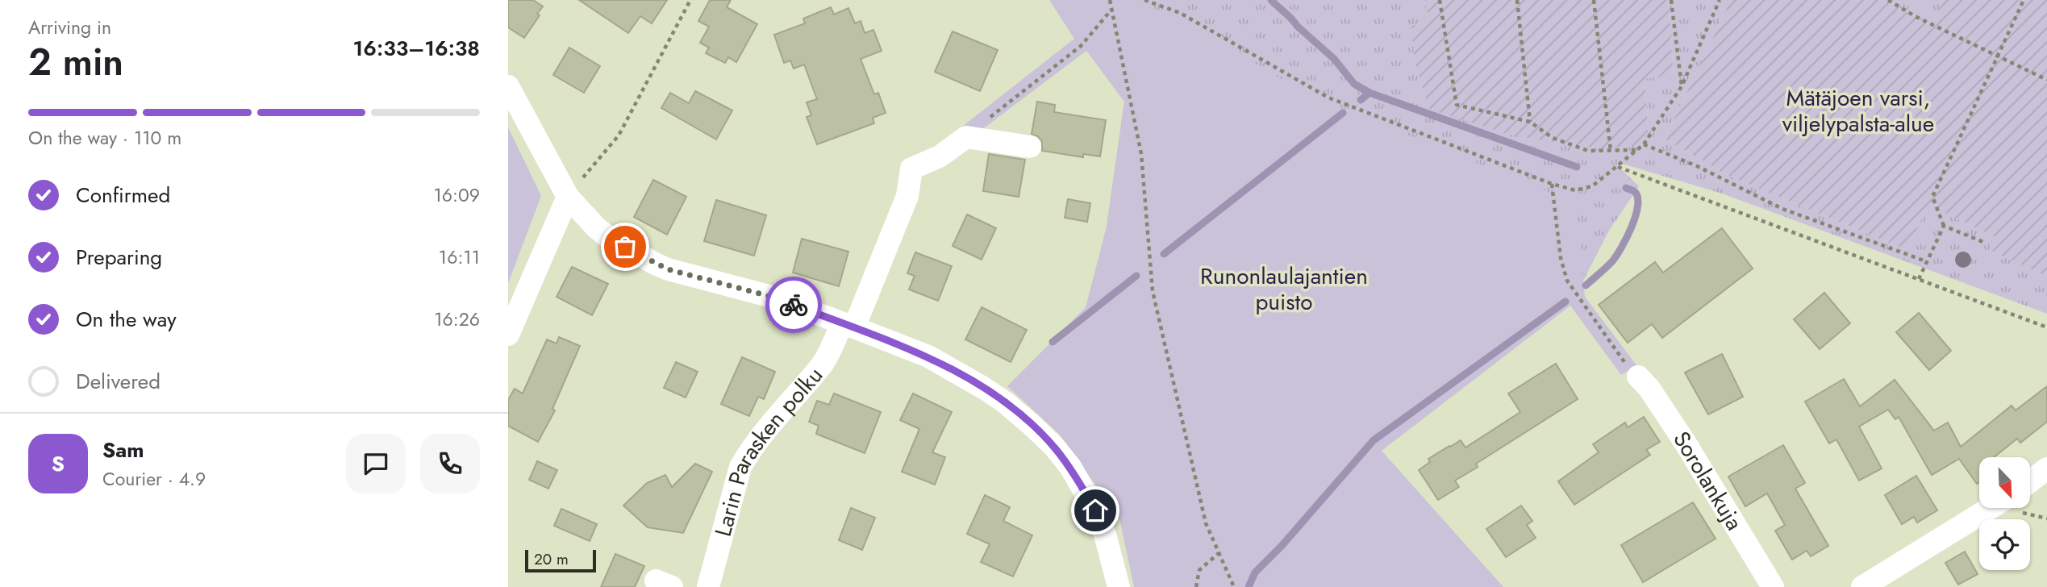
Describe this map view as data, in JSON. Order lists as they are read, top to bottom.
{
  "streets": {
    "street": ["Larin Parasken polku", "Sorolankuja"]
  },
  "parks": ["Mätäjoen varsi, viljelypalsta-alue", "Runonlaulajantien puisto"],
  "scale_bar": "20 m",
  "north": "bottom right",
  "page": {
    "heading": ["2 min", "Arriving in", "16:33–16:38"],
    "panel": ["Sam", "Courier · 4.9"],
    "bar": "On the way · 110 m",
    "list": [
      ["Confirmed", "16:09"],
      ["Preparing", "16:11"],
      ["On the way", "16:26"],
      "Delivered"
    ],
    "round": "S",
    "scale": "20 m"
  }
}
